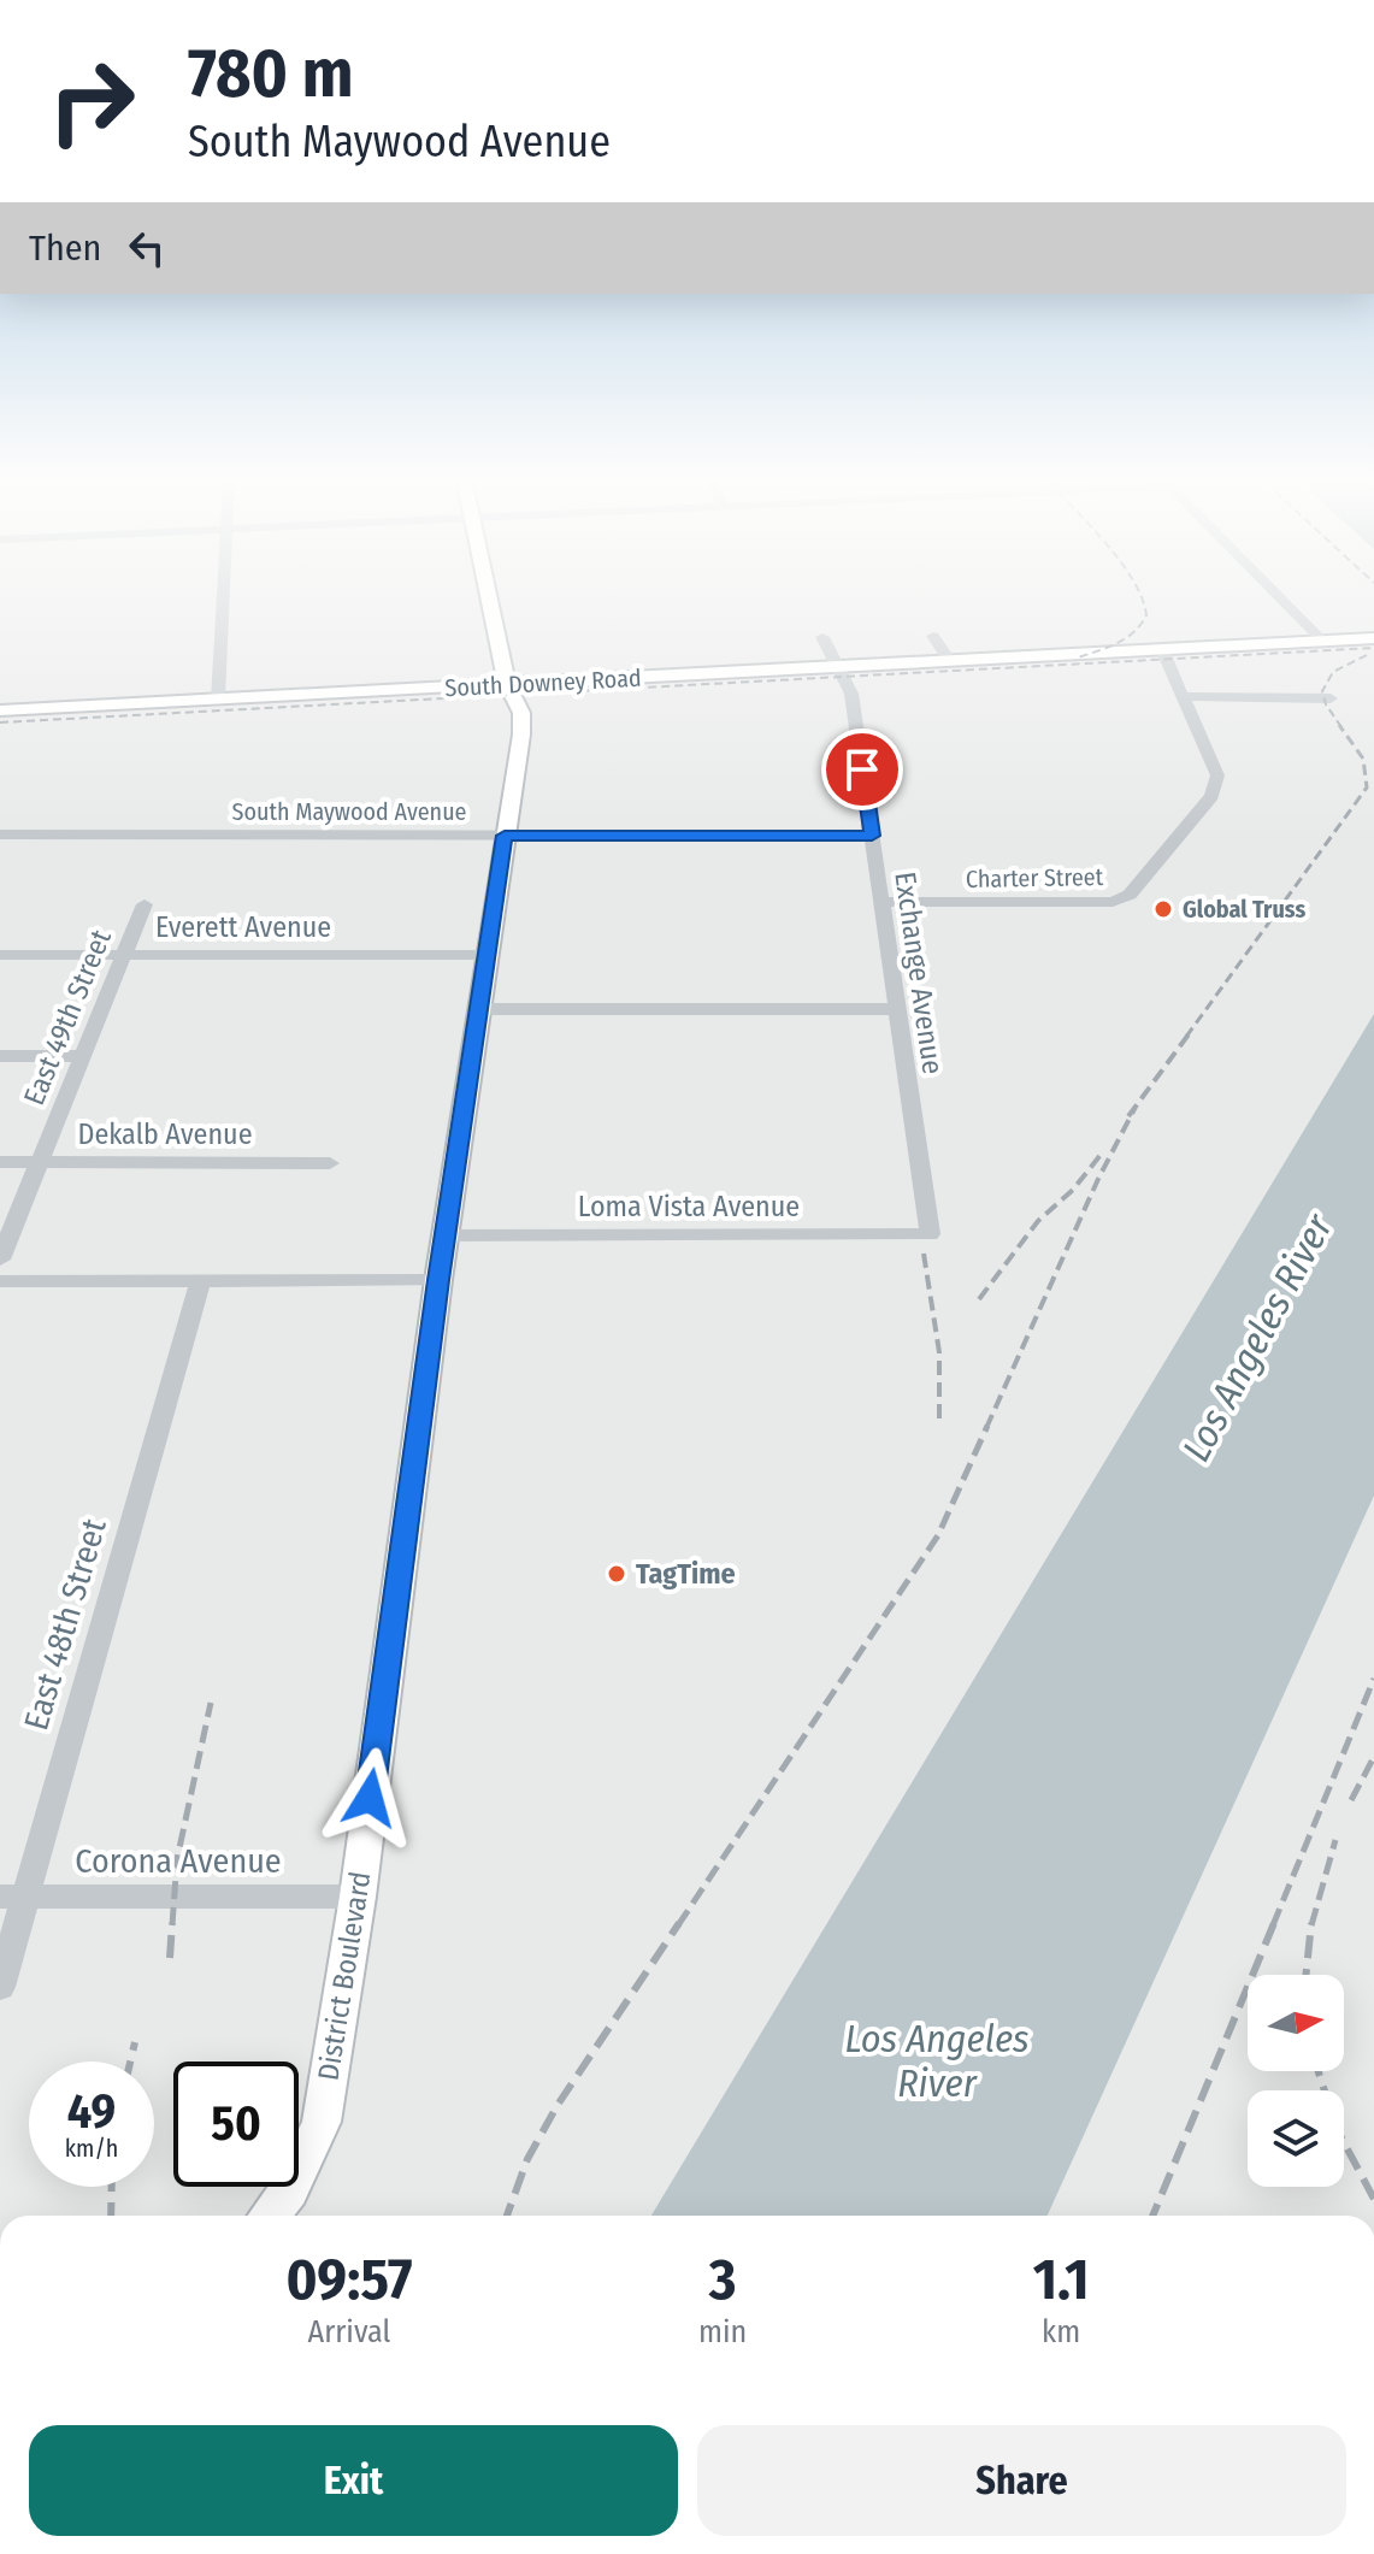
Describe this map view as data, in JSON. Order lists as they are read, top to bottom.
{
  "streets": {
    "main road": ["South Downey Road", "District Boulevard"],
    "street": [
      "South Maywood Avenue",
      "Charter Street",
      "Everett Avenue",
      "Exchange Avenue",
      "East 49th Street",
      "Dekalb Avenue",
      "Loma Vista Avenue",
      "East 48th Street",
      "Corona Avenue"
    ]
  },
  "crossings": [
    ["South Downey Road", "Charter Street"],
    ["South Downey Road", "Exchange Avenue"],
    ["South Downey Road", "District Boulevard"],
    ["South Maywood Avenue", "Exchange Avenue"],
    ["South Maywood Avenue", "District Boulevard"],
    ["Charter Street", "Exchange Avenue"],
    ["Everett Avenue", "East 49th Street"],
    ["Everett Avenue", "District Boulevard"],
    ["Exchange Avenue", "Loma Vista Avenue"],
    ["East 49th Street", "Dekalb Avenue"],
    ["Loma Vista Avenue", "District Boulevard"],
    ["East 48th Street", "Corona Avenue"],
    ["Corona Avenue", "District Boulevard"]
  ],
  "water": ["Los Angeles River"],
  "places": ["Global Truss", "TagTime"],
  "north": "right",
  "page": {
    "turn": ["780 m", "South Maywood Avenue"],
    "then": "Then",
    "speed": "49 km/h",
    "limit": "50",
    "eta": [
      "09:57",
      "Arrival",
      "3",
      "min",
      "1.1",
      "km"
    ],
    "buttons": ["Exit", "Share"]
  }
}
